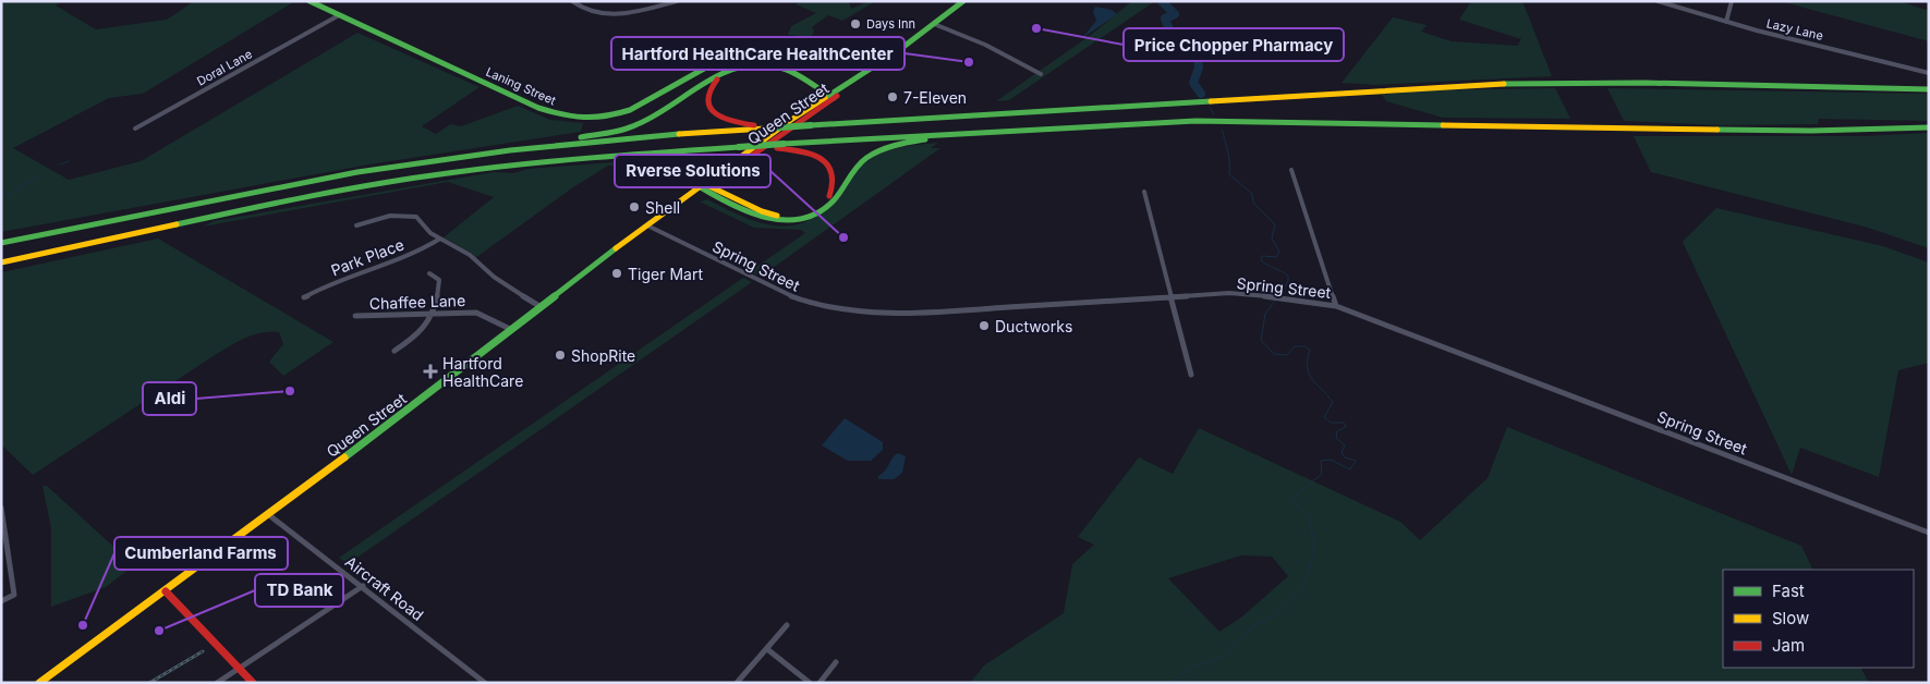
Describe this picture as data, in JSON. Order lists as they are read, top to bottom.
{
  "streets": {
    "main road": ["Laning Street", "Queen Street"],
    "street": [
      "Lazy Lane",
      "Doral Lane",
      "Park Place",
      "Spring Street",
      "Chaffee Lane",
      "Aircraft Road"
    ]
  },
  "crossings": [
    ["Doral Lane", "Laning Street"],
    ["Laning Street", "Queen Street"],
    ["Queen Street", "Spring Street"],
    ["Queen Street", "Chaffee Lane"],
    ["Queen Street", "Aircraft Road"]
  ],
  "places": {
    "other": [
      "Days Inn",
      "Price Chopper Pharmacy",
      "Hartford HealthCare HealthCenter",
      "7-Eleven",
      "Shell",
      "Rverse Solutions",
      "Tiger Mart",
      "Ductworks",
      "ShopRite",
      "Aldi",
      "Cumberland Farms",
      "TD Bank"
    ],
    "health": ["Hartford HealthCare"]
  },
  "legend": ["Fast", "Slow", "Jam"]
}
